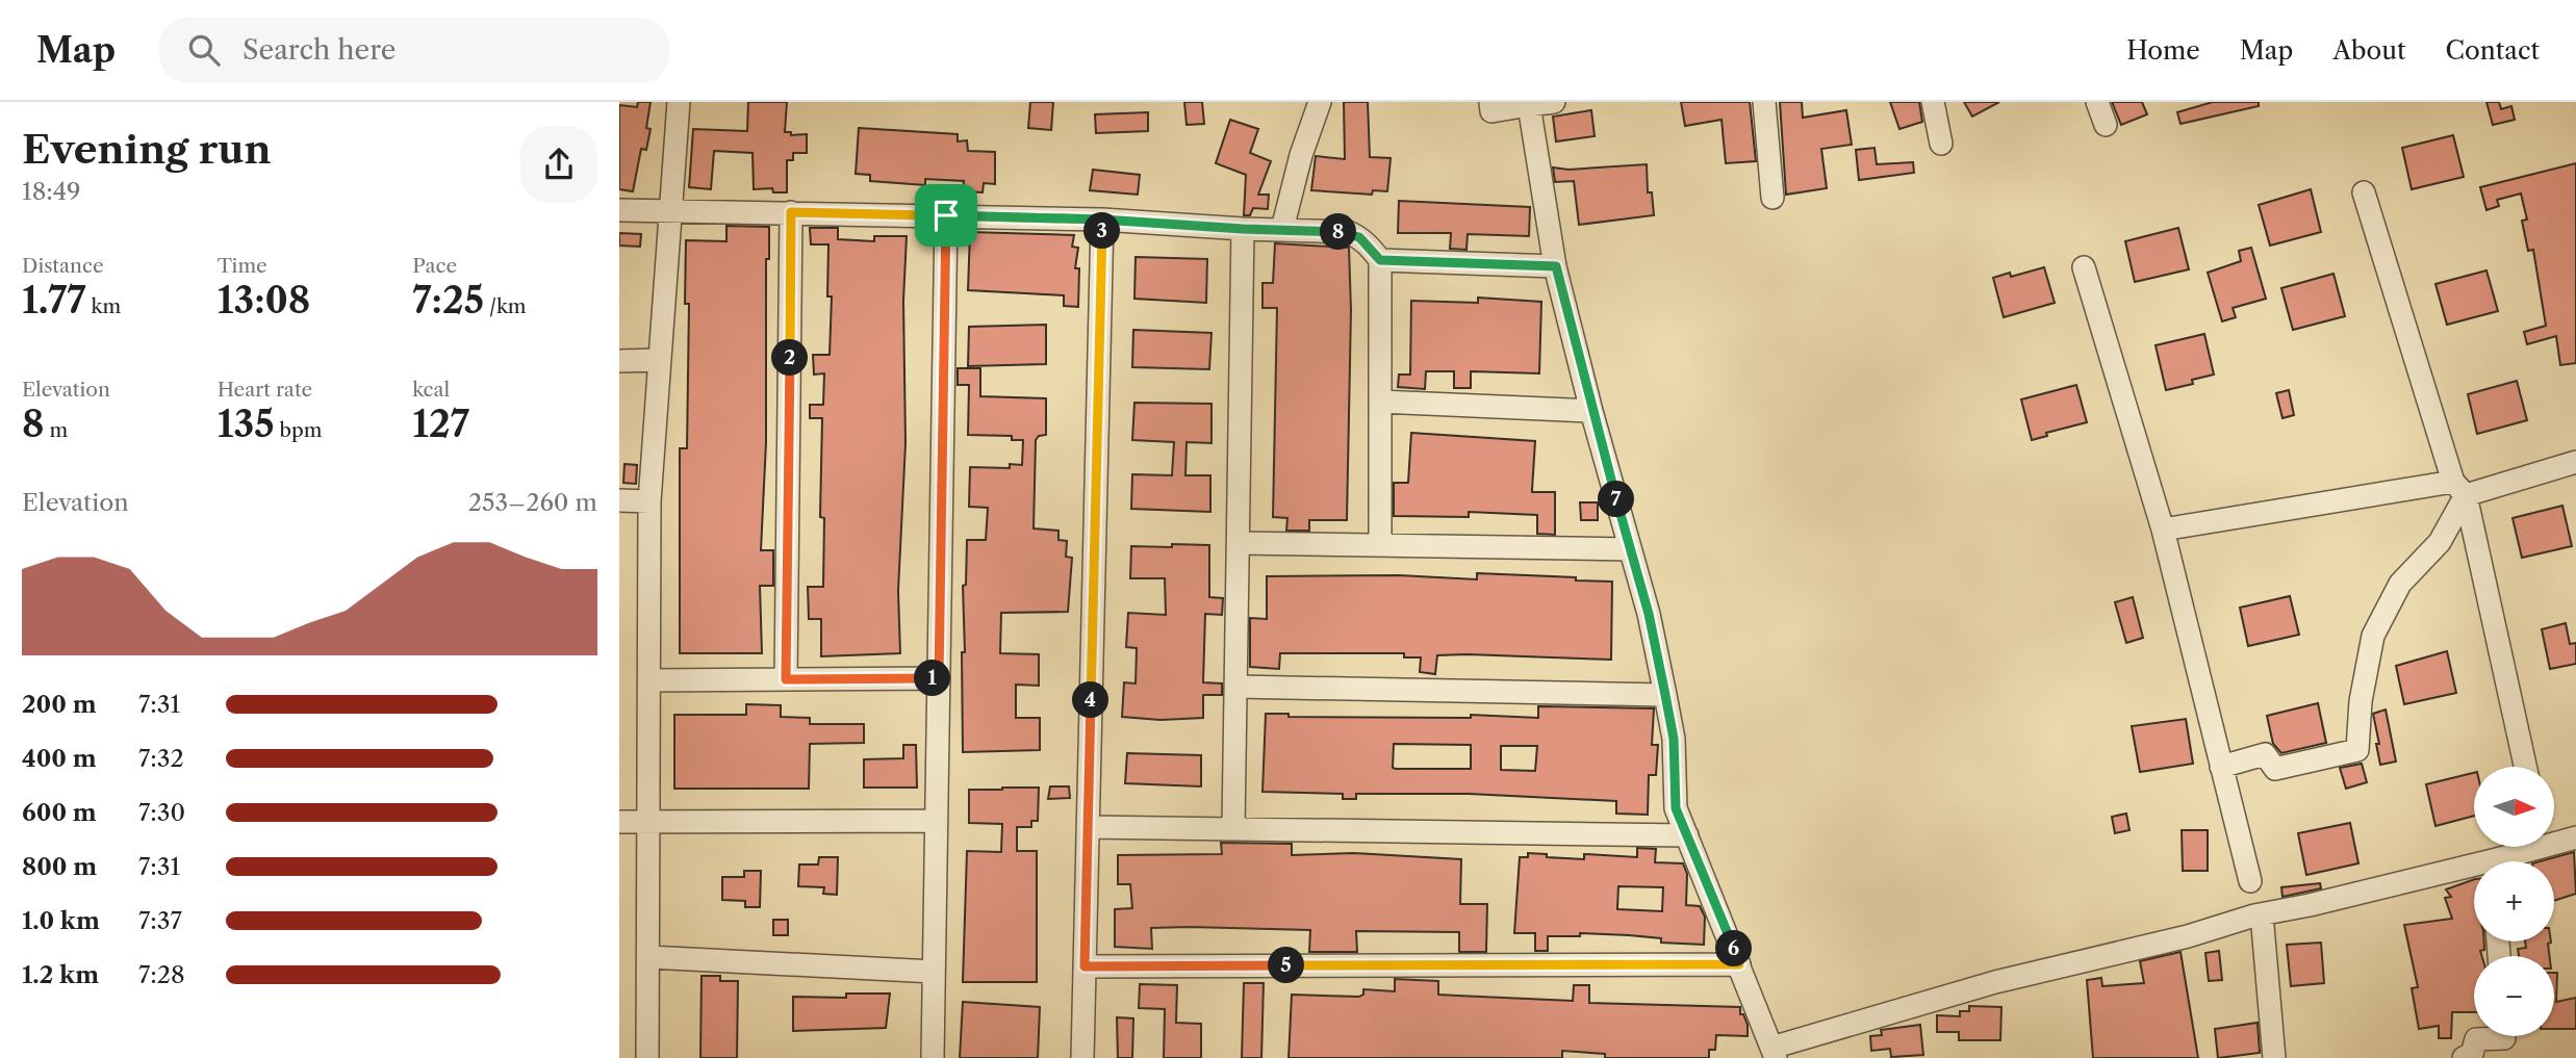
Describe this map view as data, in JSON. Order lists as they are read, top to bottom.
{
  "north": "right",
  "page": {
    "header": "Map",
    "search": "Search here",
    "nav": [
      "Home",
      "Map",
      "About",
      "Contact"
    ],
    "heading": ["Evening run", "18:49"],
    "pins": [
      "3",
      "8",
      "2",
      "7",
      "1",
      "4",
      "6",
      "5"
    ],
    "stats": [
      ["Distance", "1.77 km"],
      ["Time", "13:08"],
      ["Pace", "7:25 /km"],
      ["Elevation", "8 m"],
      ["Heart rate", "135 bpm"],
      ["kcal", "127"]
    ],
    "chart": ["Elevation", "253–260 m"],
    "list": [
      {
        "name": "200 m",
        "note": "7:31"
      },
      {
        "name": "400 m",
        "note": "7:32"
      },
      {
        "name": "600 m",
        "note": "7:30"
      },
      {
        "name": "800 m",
        "note": "7:31"
      },
      {
        "name": "1.0 km",
        "note": "7:37"
      },
      {
        "name": "1.2 km",
        "note": "7:28"
      }
    ],
    "map_buttons": ["+", "−"]
  }
}
